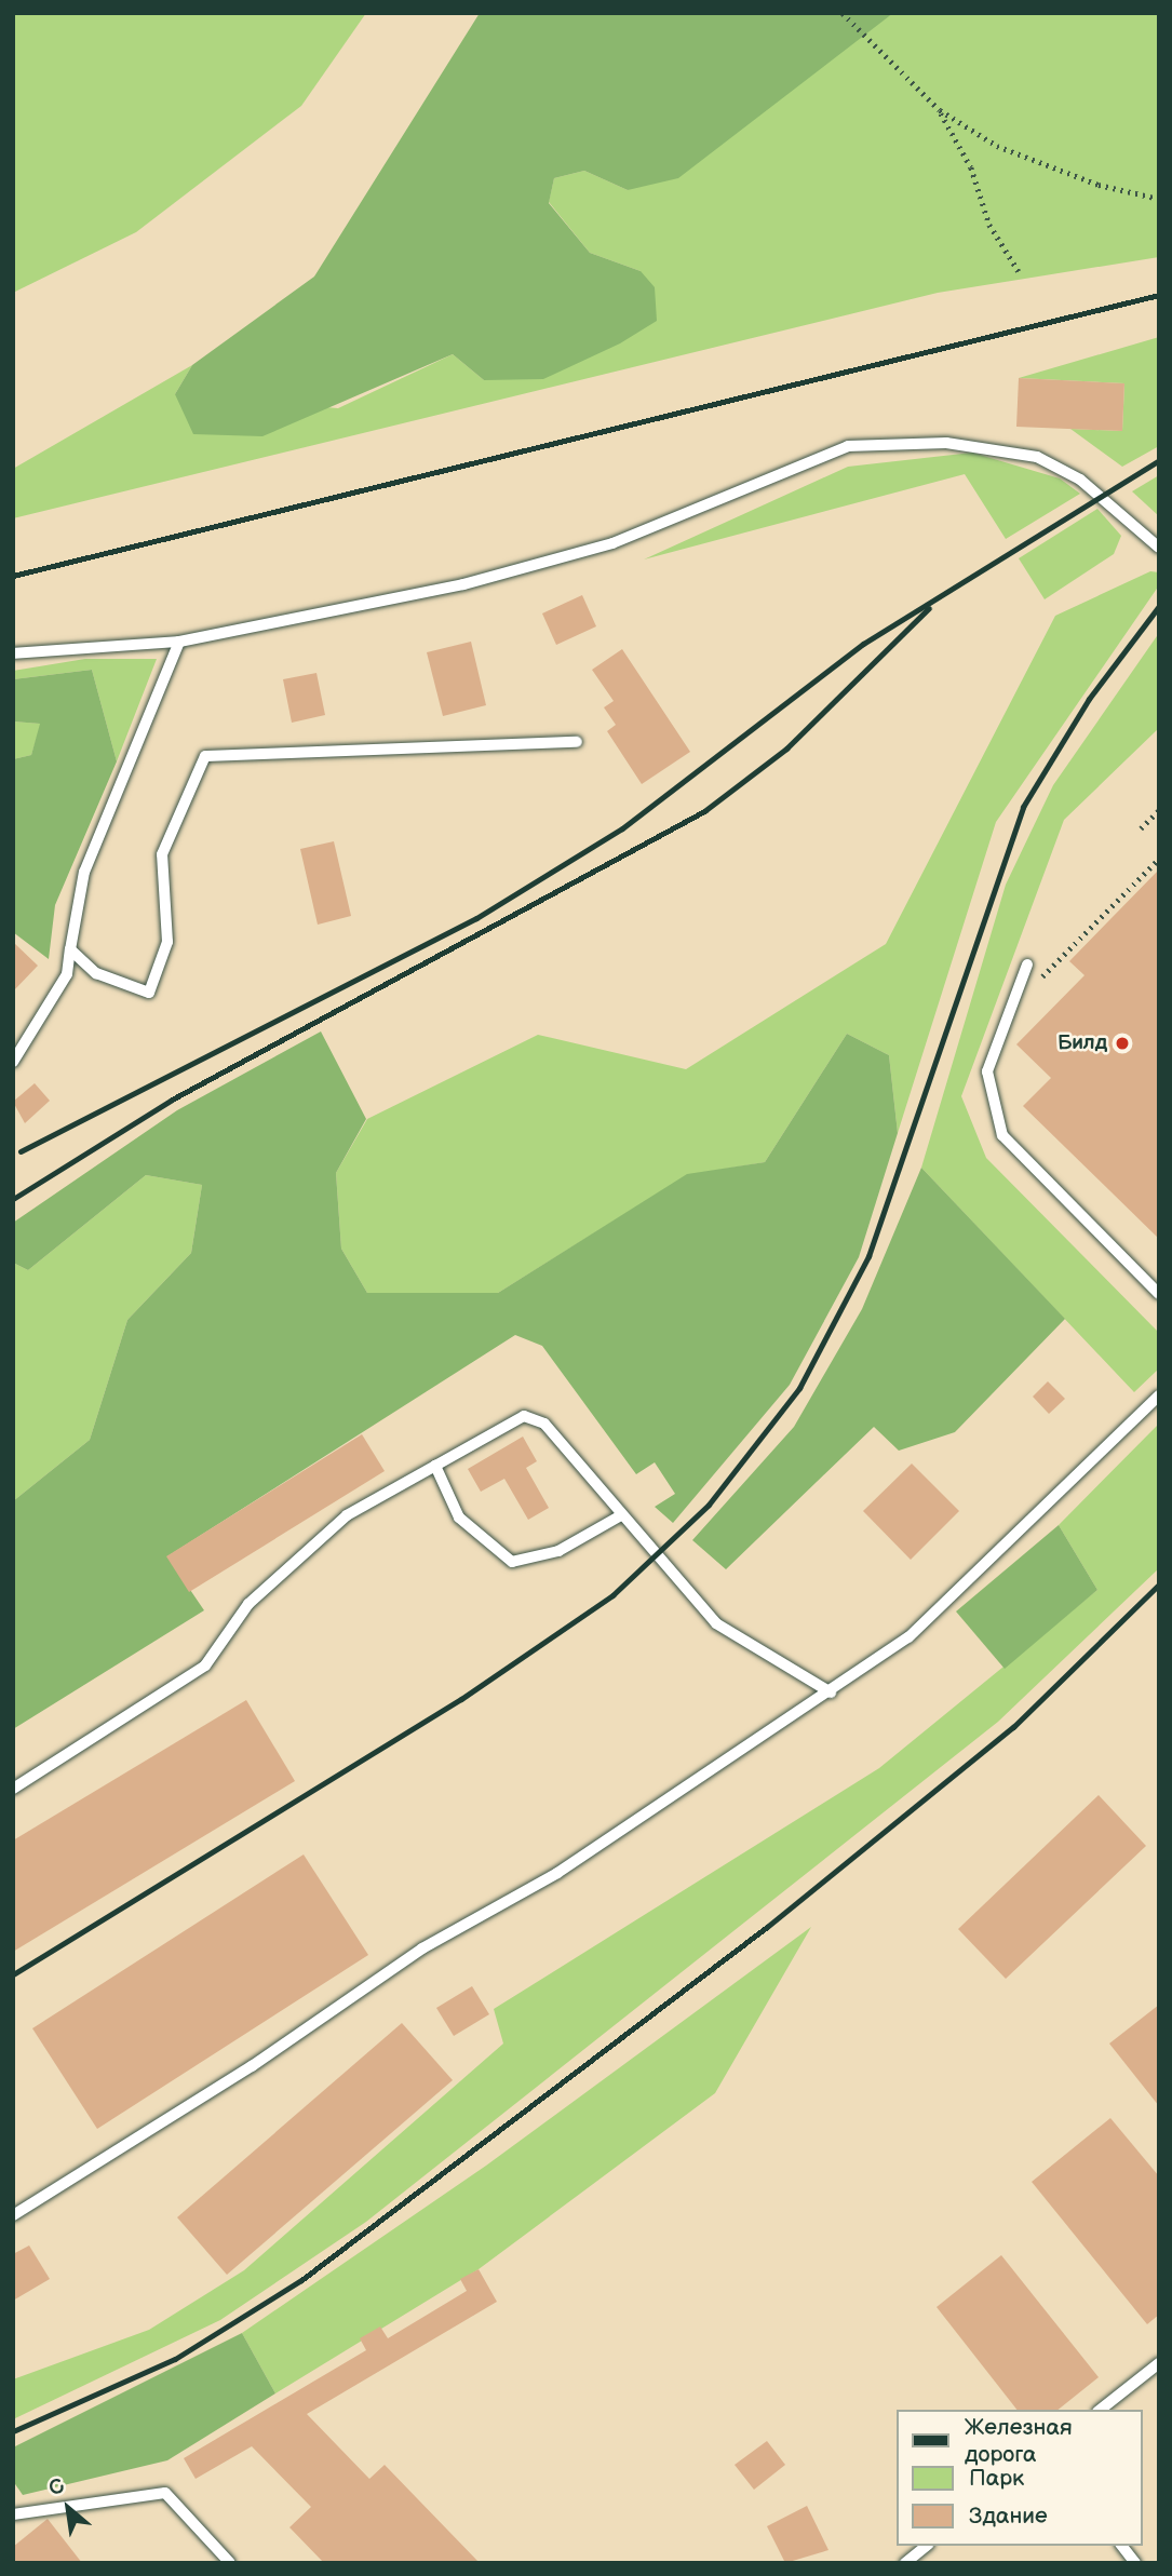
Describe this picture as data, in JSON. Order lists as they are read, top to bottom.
{
  "places": ["Билд"],
  "legend": ["Железная дорога", "Парк", "Здание"],
  "north": "top left"
}
